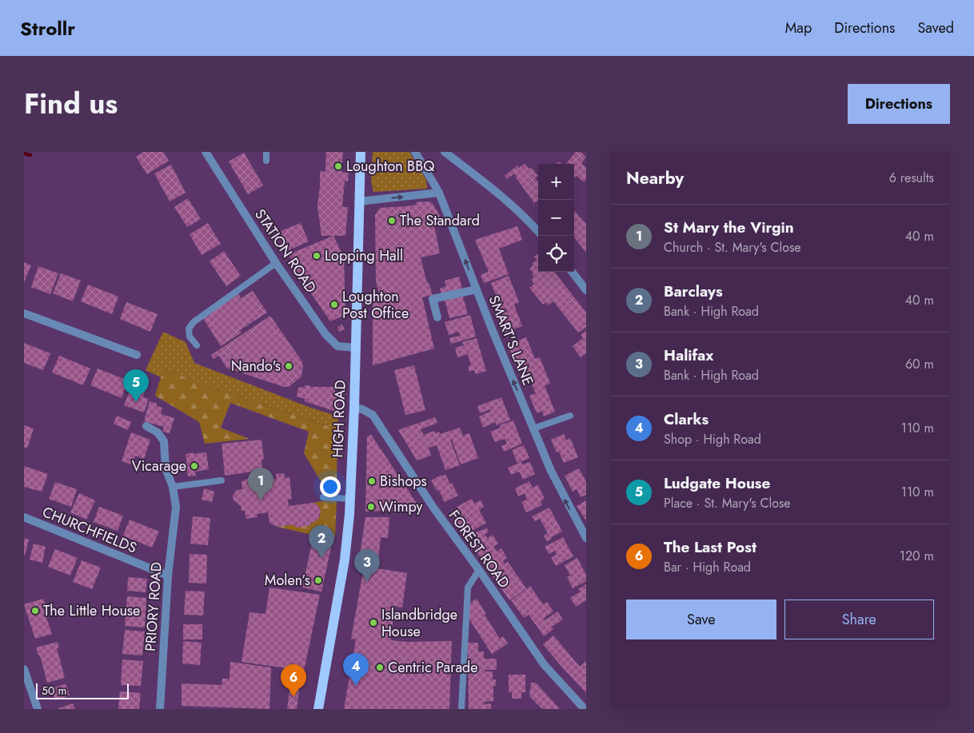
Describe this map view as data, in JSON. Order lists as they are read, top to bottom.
{
  "streets": {
    "main road": ["HIGH ROAD"],
    "street": [
      "STATION ROAD",
      "SMART'S LANE",
      "CHURCHFIELDS",
      "FOREST ROAD",
      "PRIORY ROAD"
    ]
  },
  "crossings": [
    ["STATION ROAD", "HIGH ROAD"],
    ["HIGH ROAD", "FOREST ROAD"],
    ["CHURCHFIELDS", "PRIORY ROAD"]
  ],
  "one_way": ["SMART'S LANE"],
  "places": [
    "Loughton BBQ",
    "The Standard",
    "Lopping Hall",
    "Loughton Post Office",
    "Nando's",
    "Vicarage",
    "Bishops",
    "Wimpy",
    "Molen’s",
    "The Little House",
    "Islandbridge House",
    "Centric Parade"
  ],
  "scale_bar": "50 m",
  "page": {
    "header": "Strollr",
    "nav": ["Map", "Directions", "Saved"],
    "title": "Find us",
    "buttons": [
      "Directions",
      ["Save", "Share"]
    ],
    "heading": ["Nearby", "6 results"],
    "map_buttons": ["+", "−"],
    "list": [
      {
        "mark": "1",
        "name": "St Mary the Virgin",
        "note": "Church · St. Mary's Close",
        "value": "40 m"
      },
      {
        "mark": "2",
        "name": "Barclays",
        "note": "Bank · High Road",
        "value": "40 m"
      },
      {
        "mark": "3",
        "name": "Halifax",
        "note": "Bank · High Road",
        "value": "60 m"
      },
      {
        "mark": "4",
        "name": "Clarks",
        "note": "Shop · High Road",
        "value": "110 m"
      },
      {
        "mark": "5",
        "name": "Ludgate House",
        "note": "Place · St. Mary's Close",
        "value": "110 m"
      },
      {
        "mark": "6",
        "name": "The Last Post",
        "note": "Bar · High Road",
        "value": "120 m"
      }
    ],
    "pins": [
      "5",
      "1",
      "2",
      "3",
      "4",
      "6"
    ],
    "scale": "50 m"
  }
}
